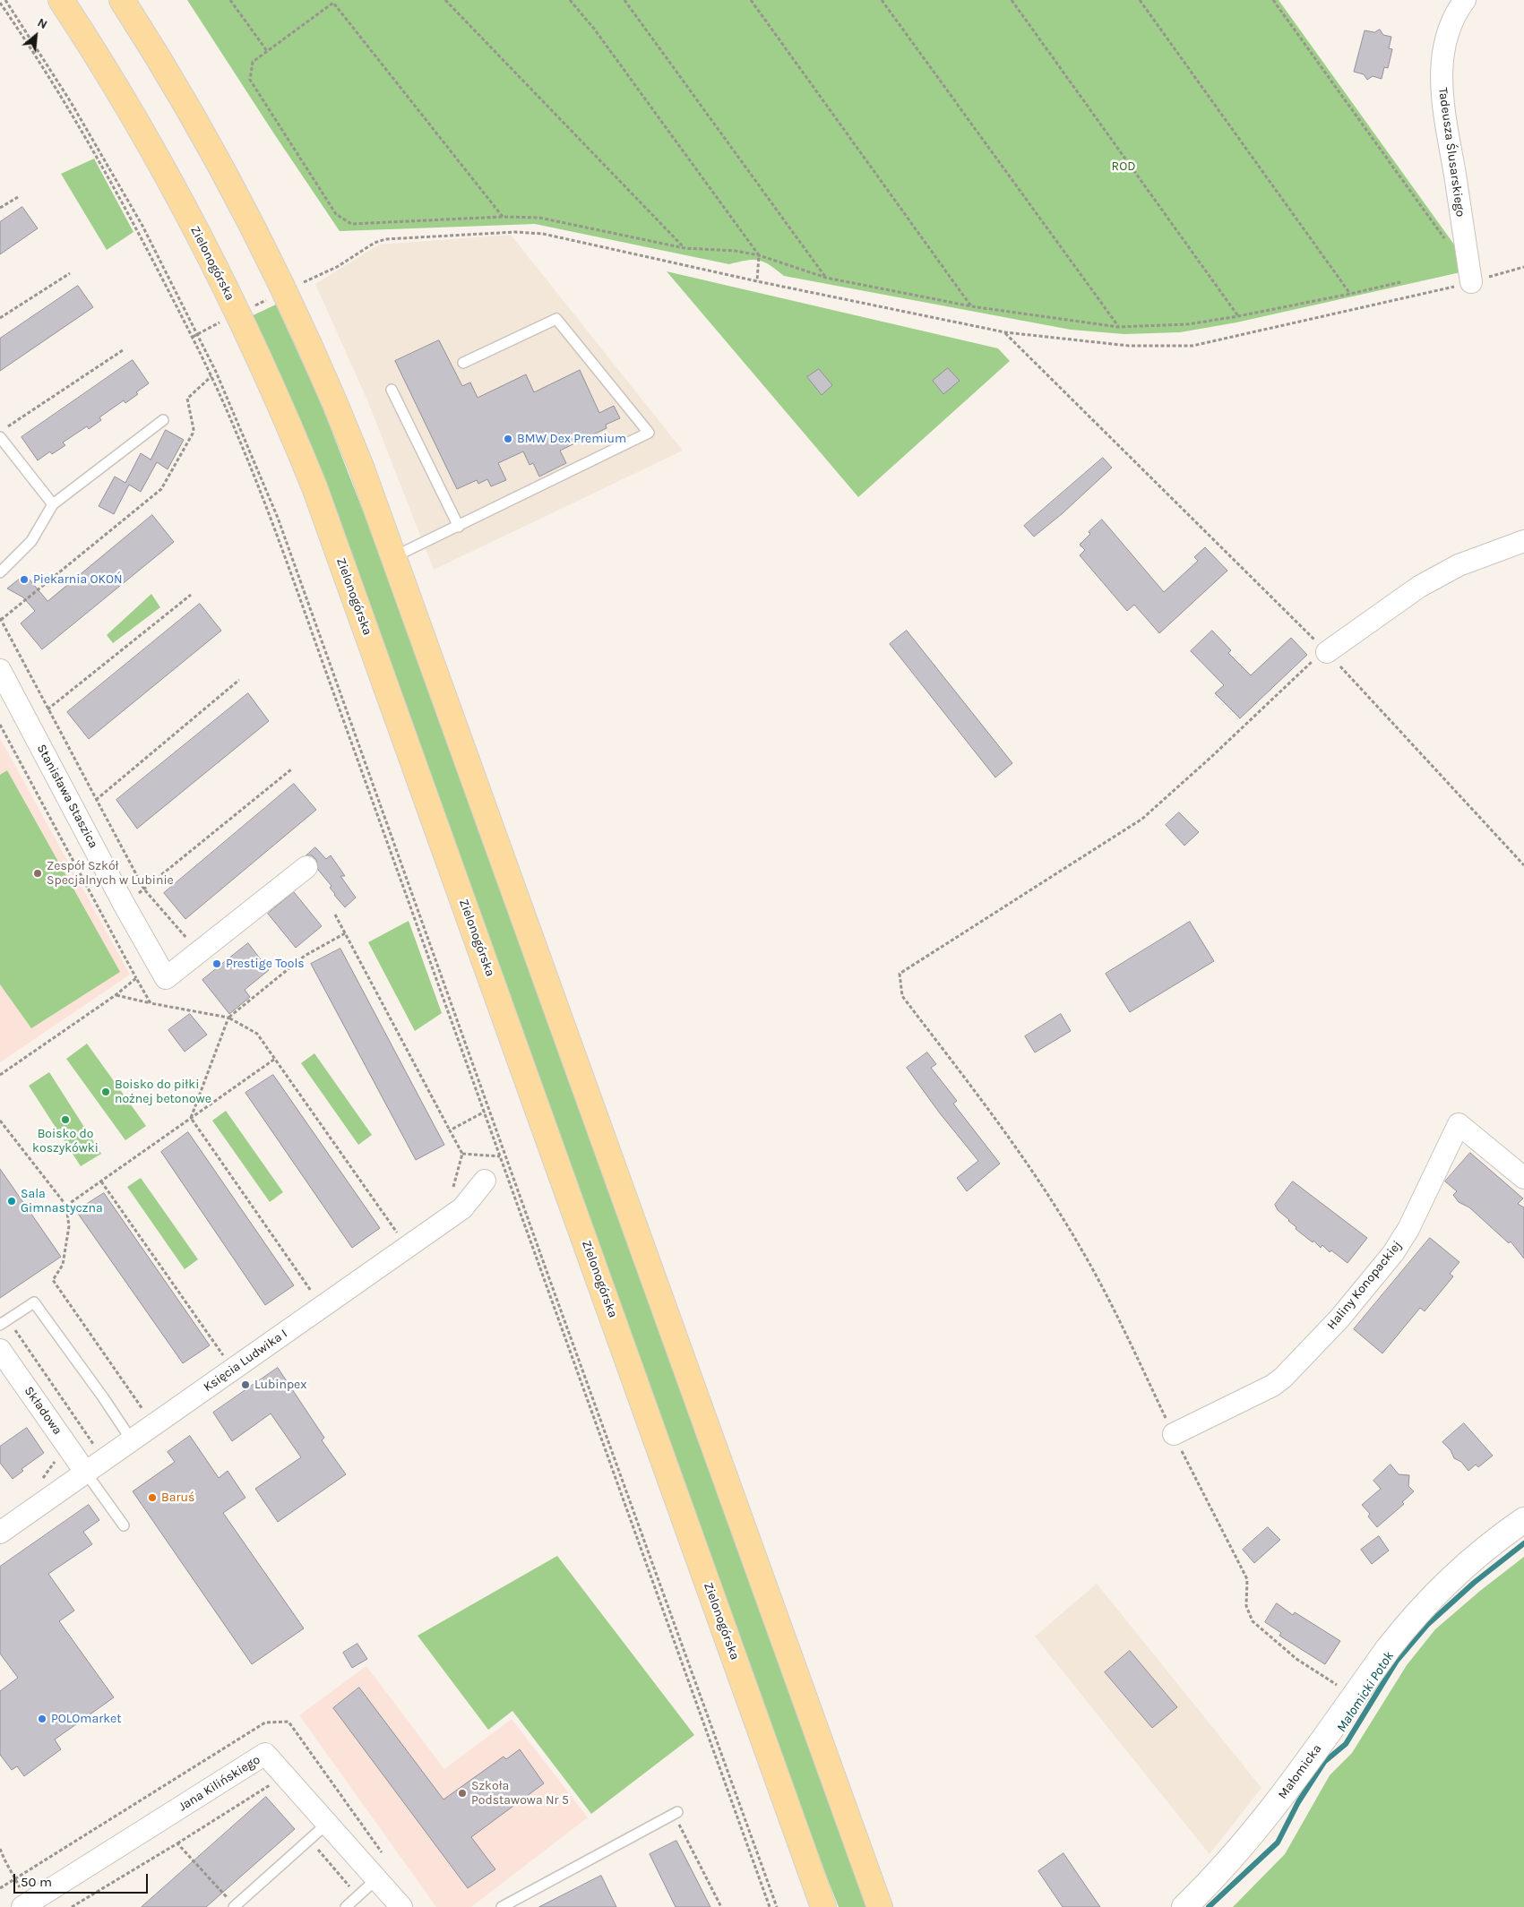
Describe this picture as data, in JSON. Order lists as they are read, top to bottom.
{
  "streets": {
    "main road": ["Zielonogórska"],
    "street": [
      "Tadeusza Ślusarskiego",
      "Stanisława Staszica",
      "Haliny Konopackiej",
      "Księcia Ludwika I",
      "Składowa",
      "Małomicka",
      "Jana Kilińskiego"
    ]
  },
  "crossings": [
    ["Księcia Ludwika I", "Składowa"]
  ],
  "water": ["Małomicki Potok"],
  "parks": ["ROD"],
  "places": [
    "BMW Dex Premium",
    "Piekarnia OKOŃ",
    "Zespół Szkół Specjalnych w Lubinie",
    "Prestige Tools",
    "Boisko do piłki nożnej betonowe",
    "Boisko do koszykówki",
    "Sala Gimnastyczna",
    "Lubinpex",
    "Baruś",
    "POLOmarket",
    "Szkoła Podstawowa Nr 5"
  ],
  "scale_bar": "50 m",
  "north": "top right"
}
